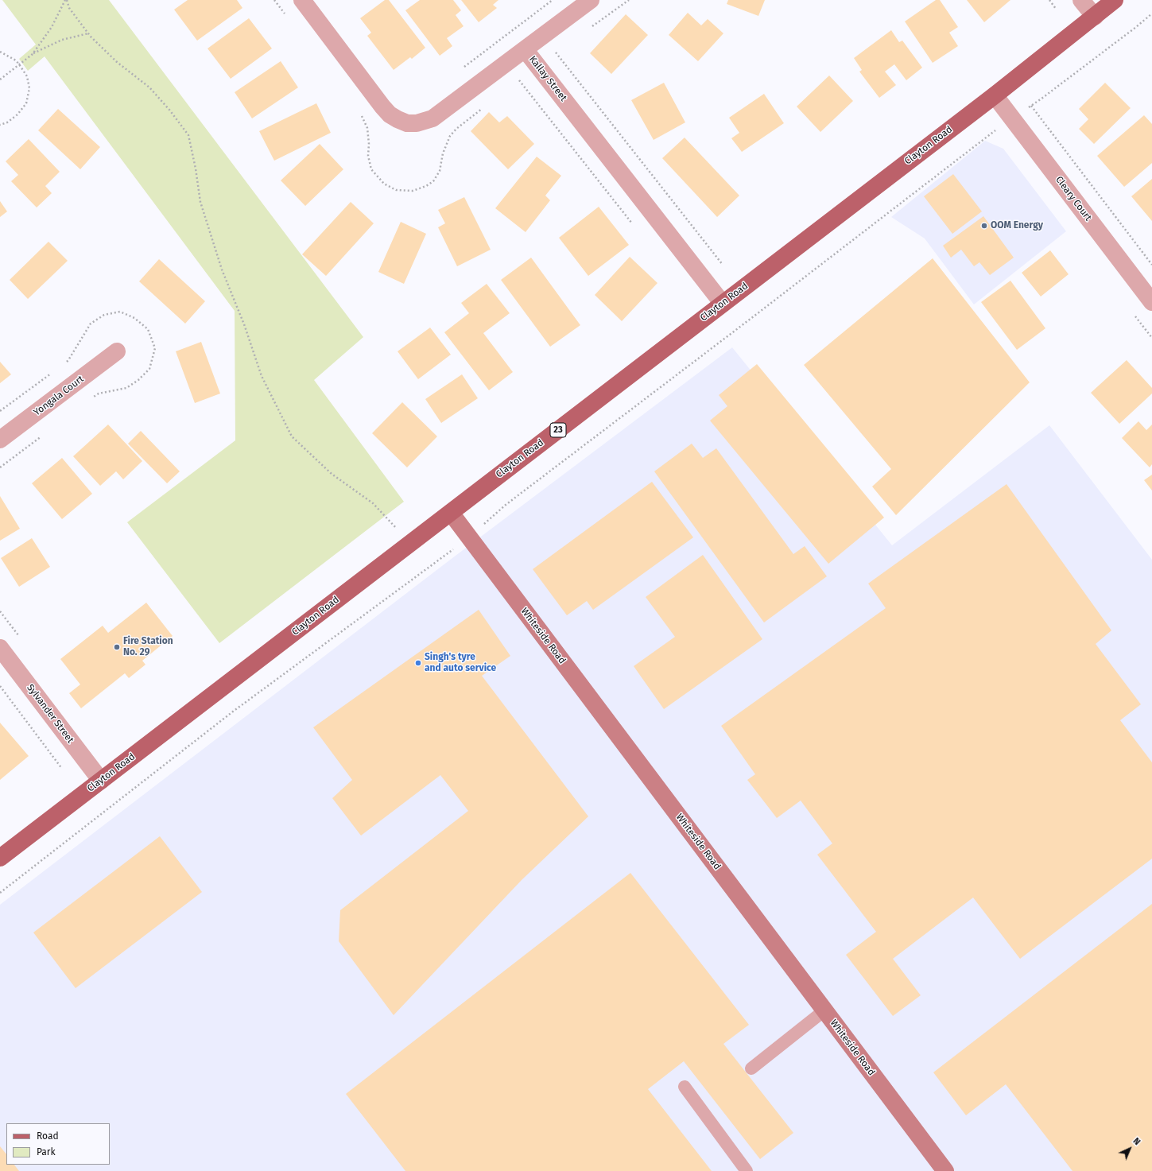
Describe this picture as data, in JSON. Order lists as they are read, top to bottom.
{
  "streets": {
    "main road": ["Clayton Road", "23"],
    "street": [
      "Kallay Street",
      "Cleary Court",
      "Yongala Court",
      "Whiteside Road",
      "Sylvander Street"
    ]
  },
  "crossings": [
    ["Kallay Street", "Clayton Road"],
    ["Clayton Road", "Cleary Court"],
    ["Clayton Road", "Whiteside Road"],
    ["Clayton Road", "Sylvander Street"]
  ],
  "places": ["OOM Energy", "Fire Station No. 29", "Singh's tyre and auto service"],
  "legend": ["Road", "Park"],
  "north": "top right"
}
